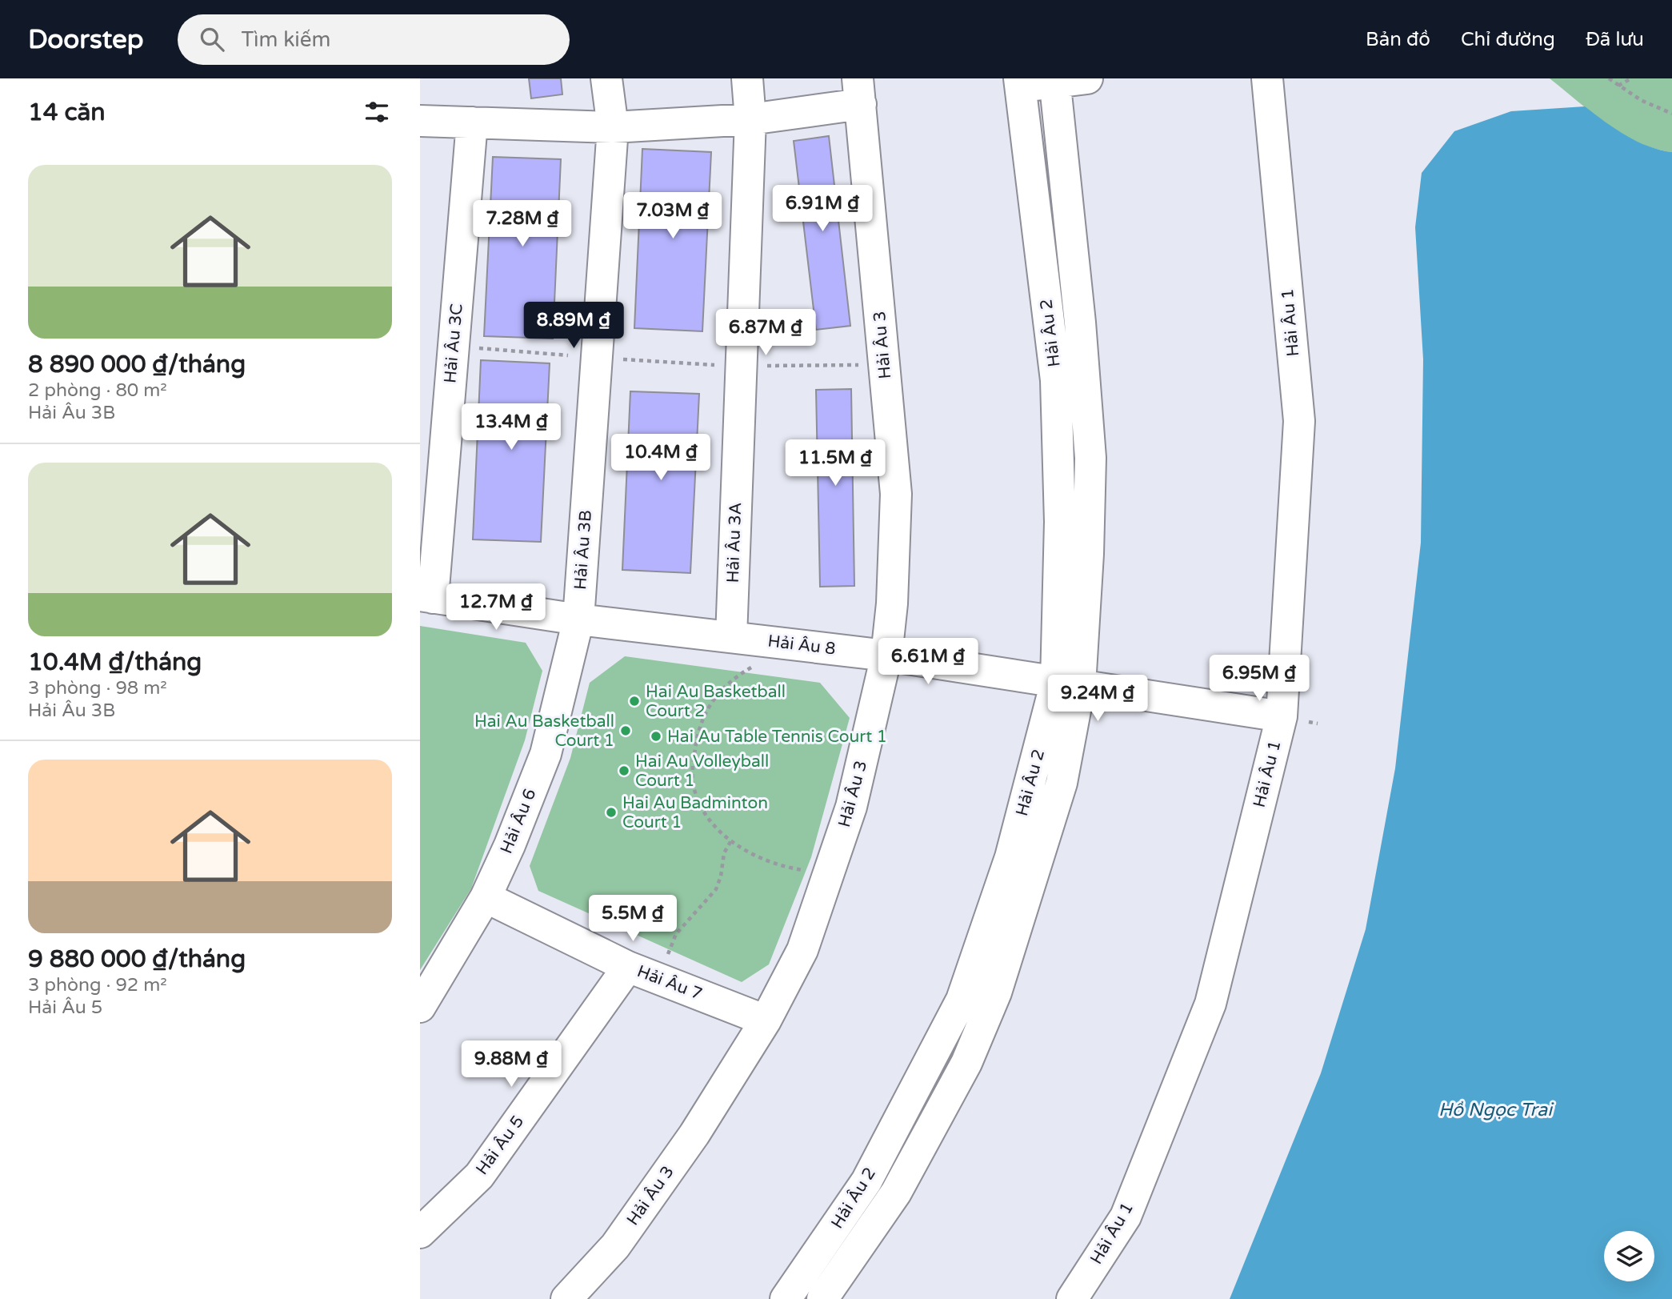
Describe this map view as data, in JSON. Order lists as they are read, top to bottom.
{
  "streets": {
    "street": [
      "Hải Âu 1",
      "Hải Âu 2",
      "Hải Âu 3C",
      "Hải Âu 3",
      "Hải Âu 3A",
      "Hải Âu 3B",
      "Hải Âu 8",
      "Hải Âu 6",
      "Hải Âu 7",
      "Hải Âu 5"
    ]
  },
  "crossings": [
    ["Hải Âu 1", "Hải Âu 8"],
    ["Hải Âu 2", "Hải Âu 8"],
    ["Hải Âu 3C", "Hải Âu 8"],
    ["Hải Âu 3", "Hải Âu 8"],
    ["Hải Âu 3", "Hải Âu 7"],
    ["Hải Âu 3A", "Hải Âu 8"],
    ["Hải Âu 3B", "Hải Âu 8"],
    ["Hải Âu 3B", "Hải Âu 6"],
    ["Hải Âu 8", "Hải Âu 6"],
    ["Hải Âu 6", "Hải Âu 7"],
    ["Hải Âu 7", "Hải Âu 5"]
  ],
  "water": ["Hồ Ngọc Trai"],
  "places": [
    "Hai Au Basketball Court 2",
    "Hai Au Basketball Court 1",
    "Hai Au Table Tennis Court 1",
    "Hai Au Volleyball Court 1",
    "Hai Au Badminton Court 1"
  ],
  "page": {
    "header": "Doorstep",
    "search": "Tìm kiếm",
    "nav": ["Bản đồ", "Chỉ đường", "Đã lưu"],
    "heading": "14 căn",
    "list": [
      {
        "name": "8 890 000 ₫/tháng",
        "note": "2 phòng · 80 m² · Hải Âu 3B"
      },
      {
        "name": "10.4M ₫/tháng",
        "note": "3 phòng · 98 m² · Hải Âu 3B"
      },
      {
        "name": "9 880 000 ₫/tháng",
        "note": "3 phòng · 92 m² · Hải Âu 5"
      }
    ],
    "price": [
      "6.91M ₫",
      "7.03M ₫",
      "7.28M ₫",
      "8.89M ₫",
      "6.87M ₫",
      "13.4M ₫",
      "10.4M ₫",
      "11.5M ₫",
      "12.7M ₫",
      "6.61M ₫",
      "6.95M ₫",
      "9.24M ₫",
      "5.5M ₫",
      "9.88M ₫"
    ]
  }
}
